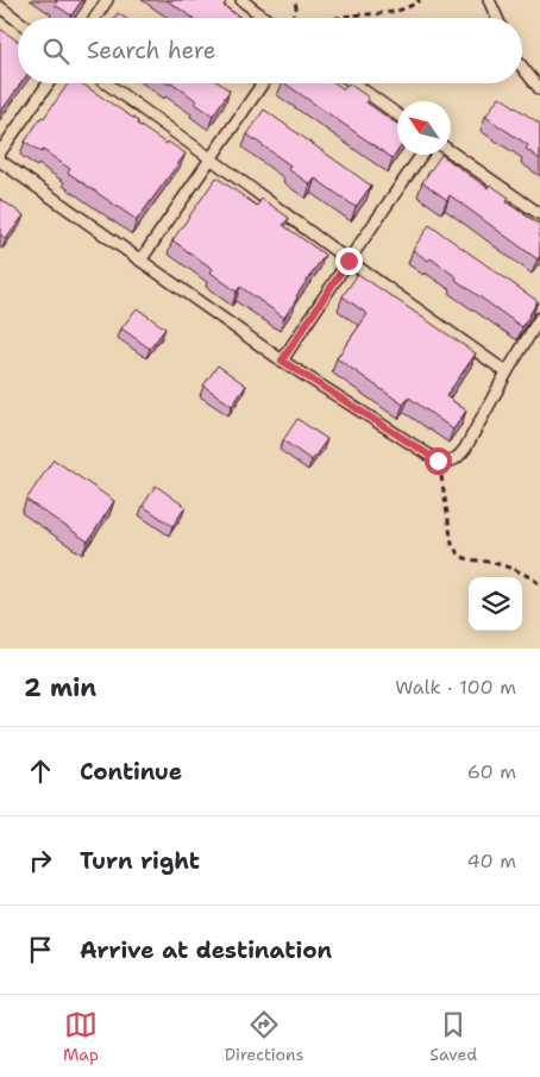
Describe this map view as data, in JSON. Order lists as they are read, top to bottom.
{
  "north": "top left",
  "page": {
    "search": "Search here",
    "heading": ["2 min", "Walk · 100 m"],
    "list": [
      ["Continue", "60 m"],
      ["Turn right", "40 m"],
      "Arrive at destination"
    ],
    "nav": ["Map", "Directions", "Saved"]
  }
}
